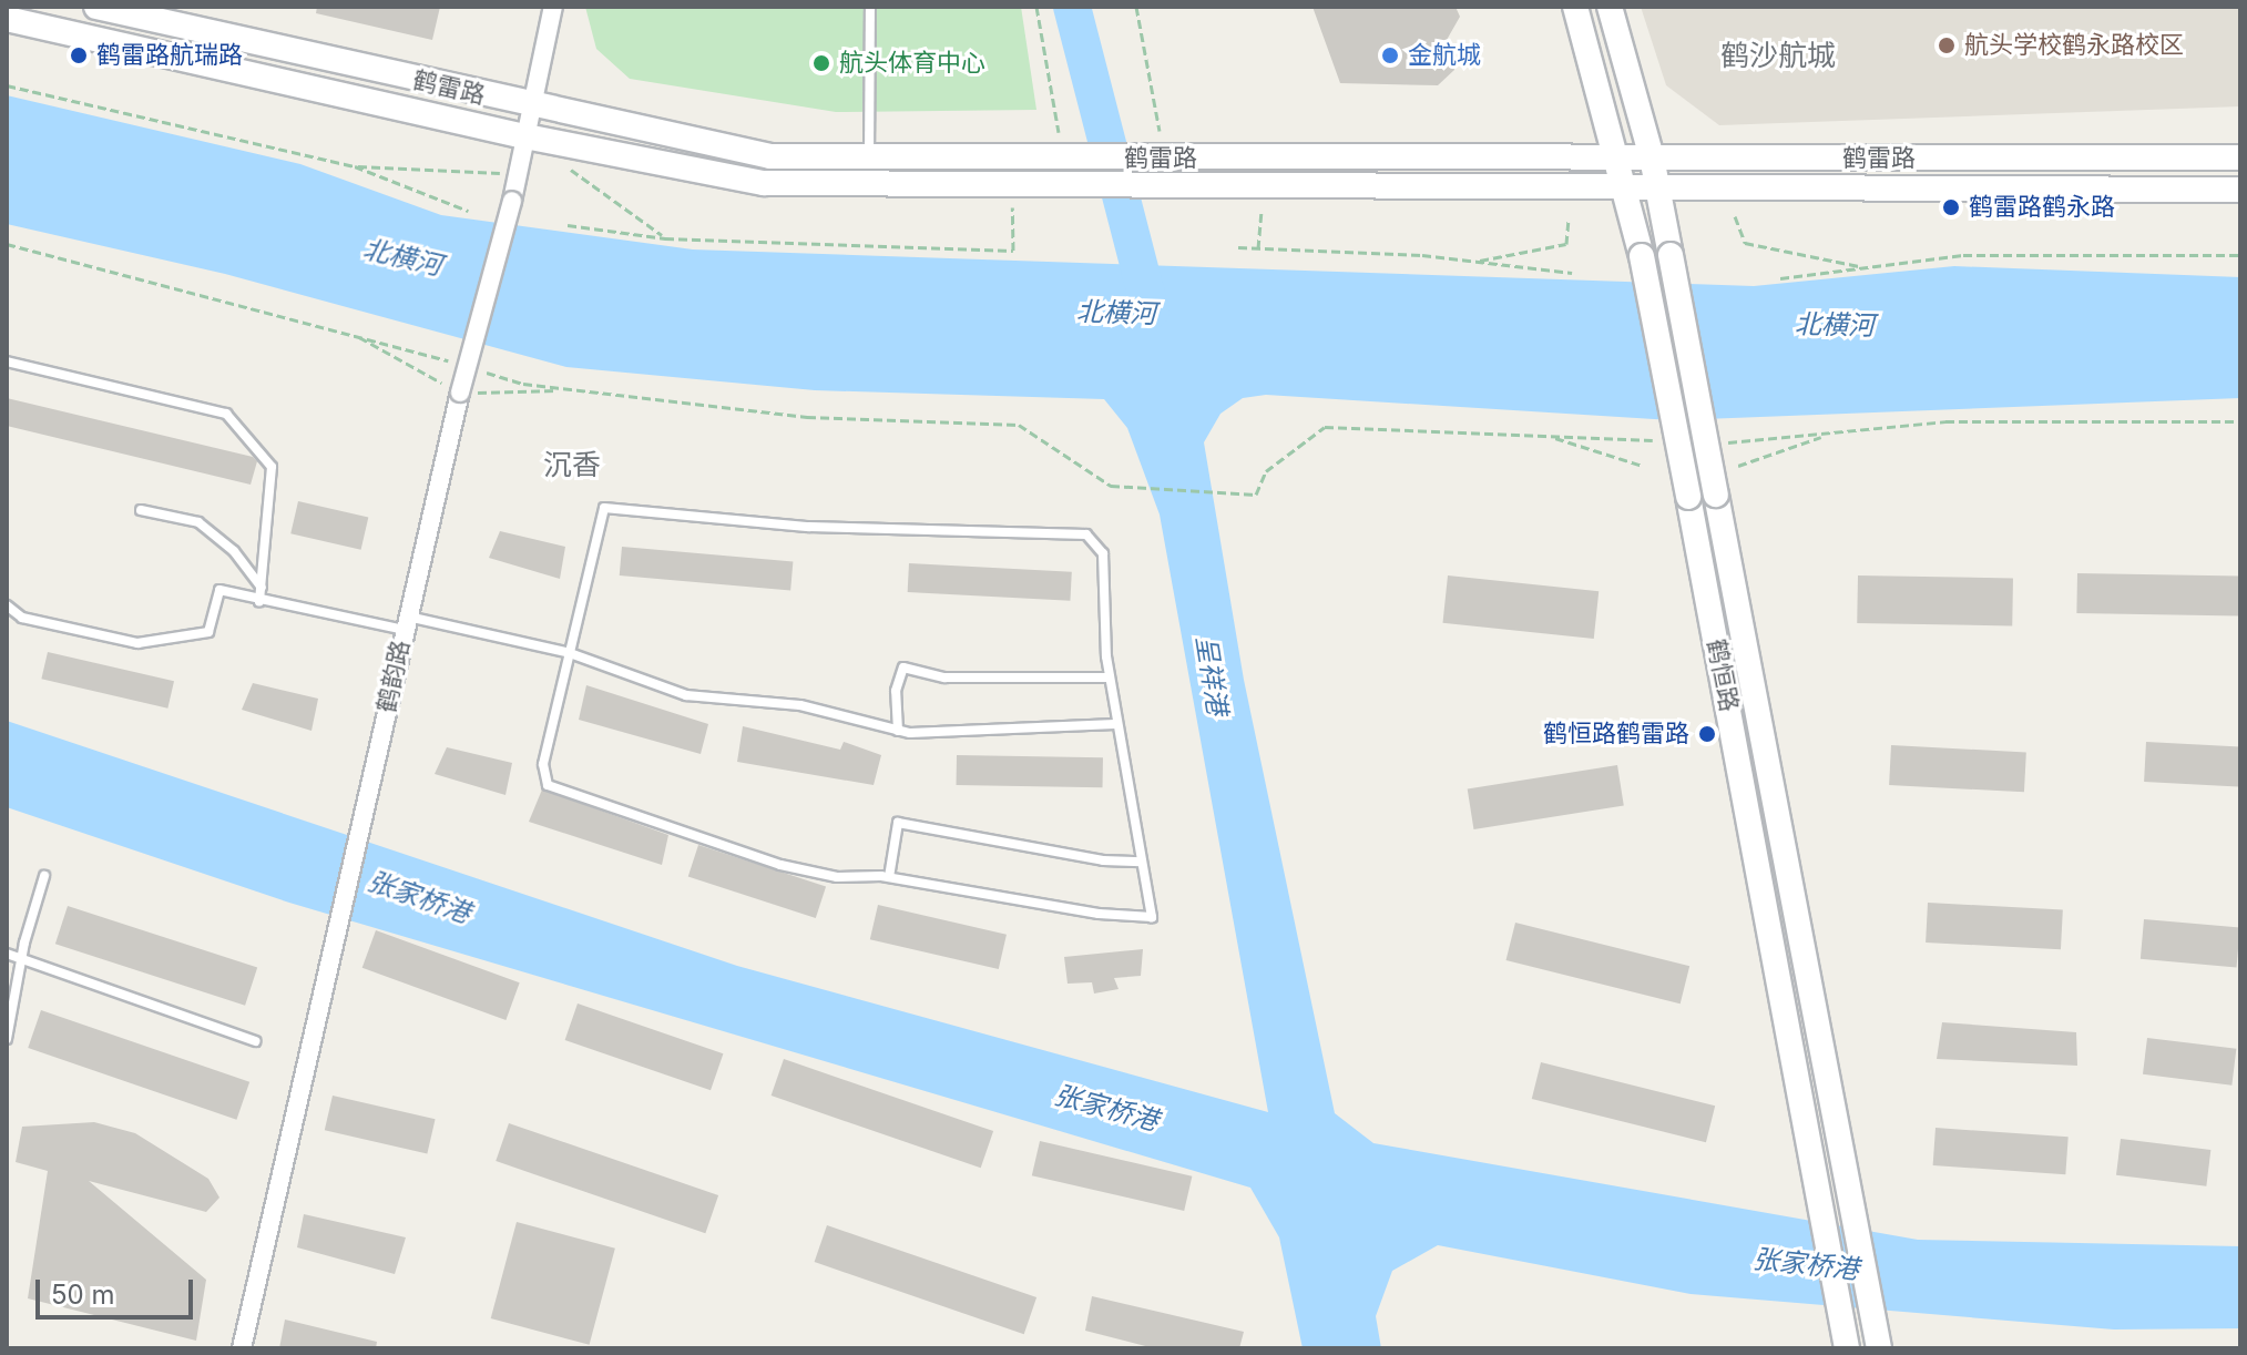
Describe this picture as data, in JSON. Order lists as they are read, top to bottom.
{
  "streets": {
    "street": ["鹤雷路", "鹤恒路", "鹤韵路"]
  },
  "crossings": [
    ["鹤雷路", "鹤恒路"],
    ["鹤雷路", "鹤韵路"]
  ],
  "districts": ["鹤沙航城", "沉香"],
  "water": ["北横河", "呈祥港", "张家桥港"],
  "places": [
    "航头学校鹤永路校区",
    "鹤雷路航瑞路",
    "金航城",
    "航头体育中心",
    "鹤雷路鹤永路",
    "鹤恒路鹤雷路"
  ],
  "scale_bar": "50 m"
}
